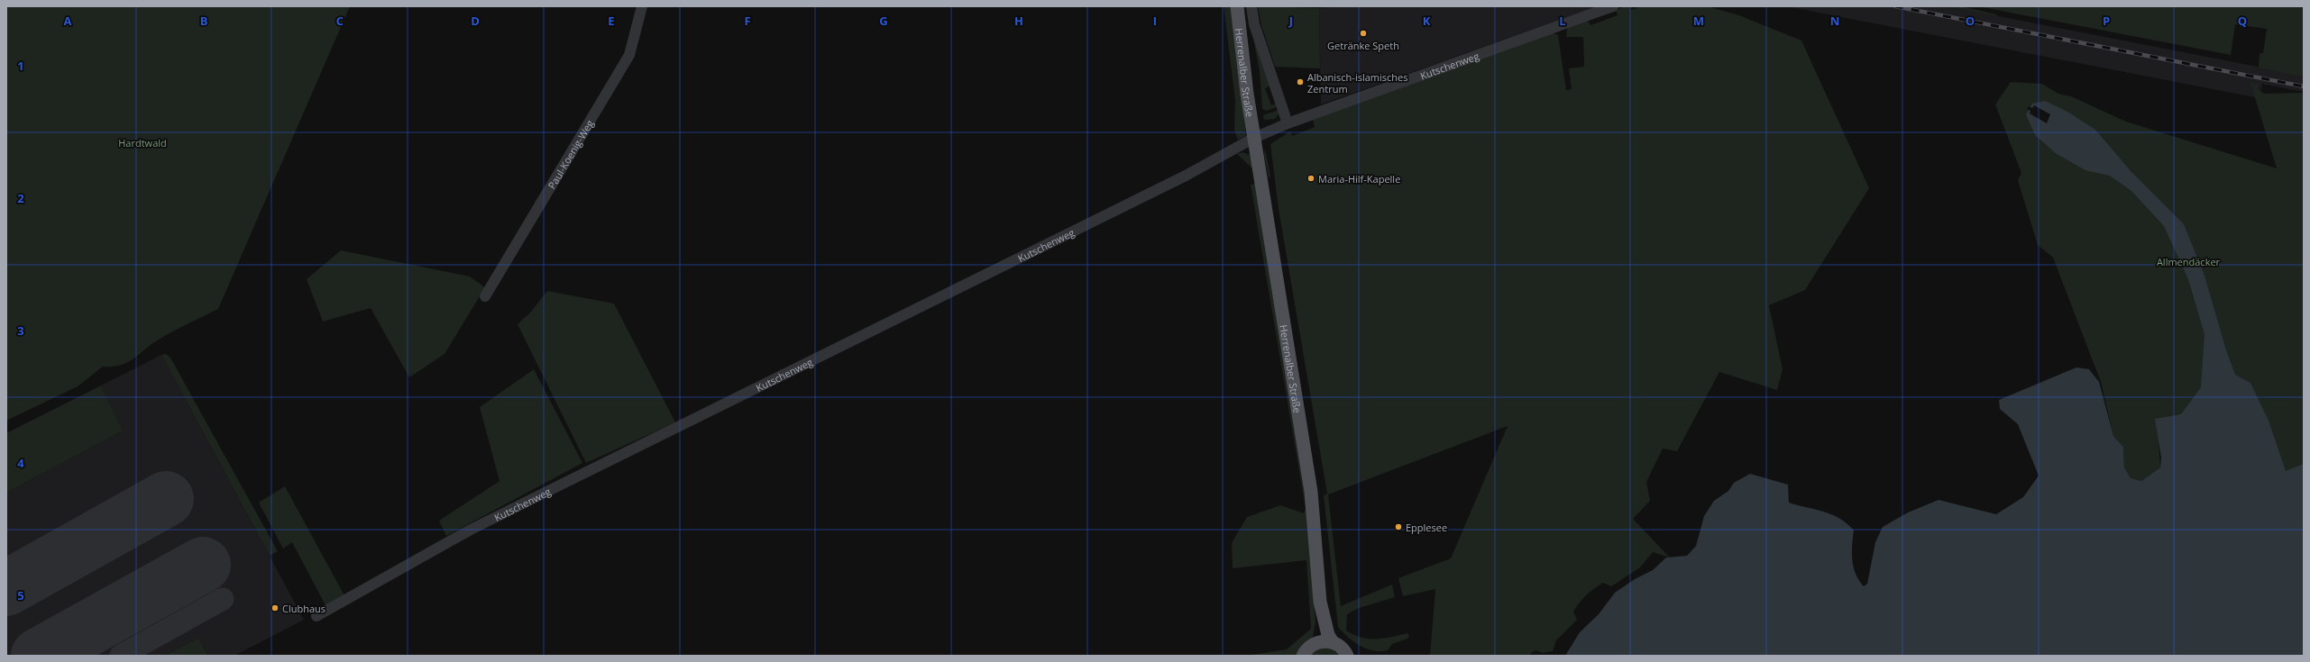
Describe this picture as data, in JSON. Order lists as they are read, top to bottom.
{
  "streets": {
    "main road": ["Herrenalber Straße"],
    "street": ["Kutschenweg", "Paul-Koenig-Weg"]
  },
  "crossings": [
    ["Kutschenweg", "Herrenalber Straße"]
  ],
  "parks": ["Hardtwald", "Allmendäcker"],
  "places": [
    "Getränke Speth",
    "Albanisch-islamisches Zentrum",
    "Maria-Hilf-Kapelle",
    "Epplesee",
    "Clubhaus"
  ],
  "grid": {
    "columns": [
      "A",
      "B",
      "C",
      "D",
      "E",
      "F",
      "G",
      "H",
      "I",
      "J",
      "K",
      "L",
      "M",
      "N",
      "O",
      "P",
      "Q"
    ],
    "rows": [
      "1",
      "2",
      "3",
      "4",
      "5"
    ]
  }
}
